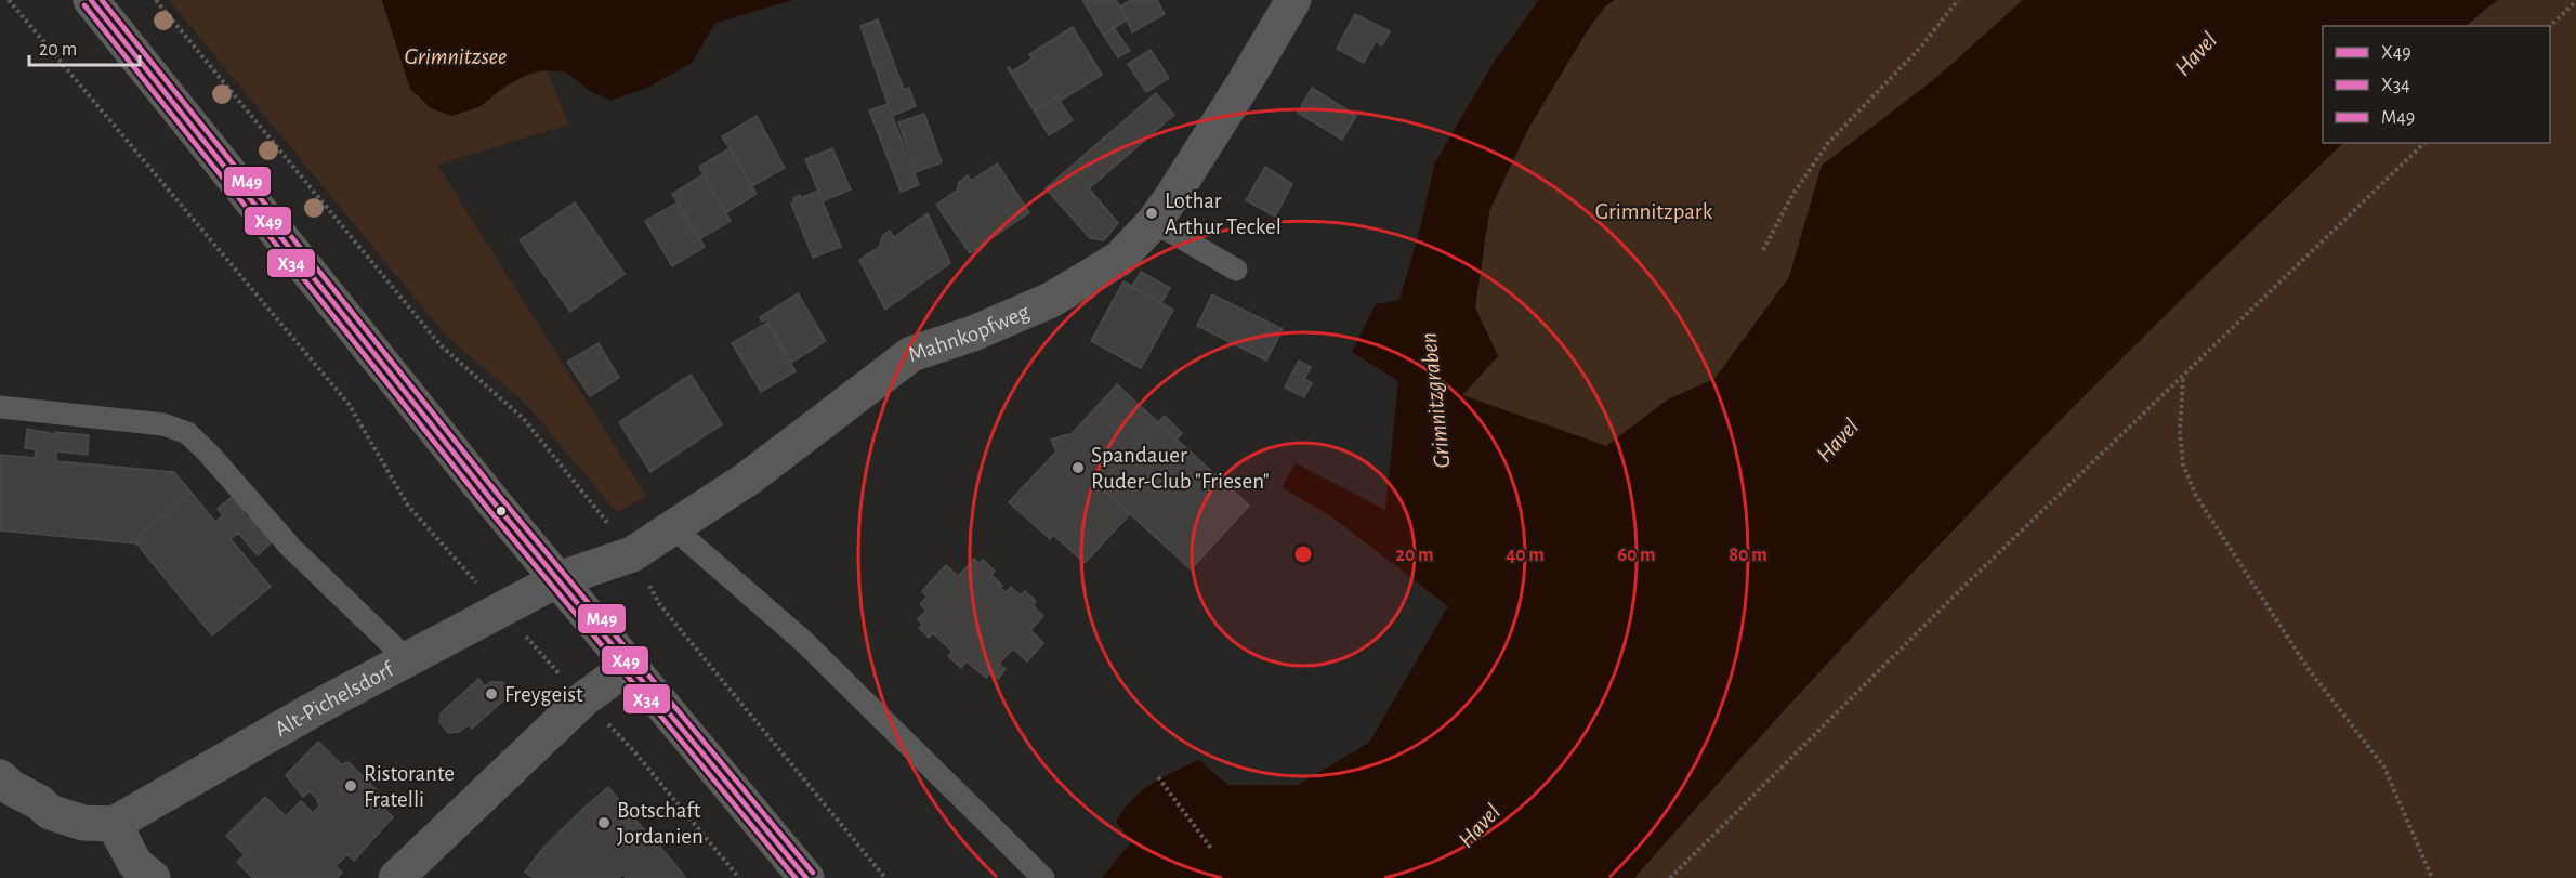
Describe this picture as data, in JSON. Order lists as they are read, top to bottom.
{
  "streets": {
    "street": ["Mahnkopfweg", "Alt-Pichelsdorf"]
  },
  "crossings": [
    ["Mahnkopfweg", "Alt-Pichelsdorf"]
  ],
  "water": ["Havel", "Grimnitzsee", "Grimnitzgraben"],
  "parks": ["Grimnitzpark"],
  "places": [
    "Lothar Arthur Teckel",
    "Spandauer Ruder-Club \"Friesen\"",
    "Freygeist",
    "Ristorante Fratelli",
    "Botschaft Jordanien"
  ],
  "lines": ["transit line X49", "transit line M49", "transit line X34"],
  "legend": ["X49", "X34", "M49"],
  "scale_bar": "20 m",
  "rings": [
    "20 m",
    "40 m",
    "60 m",
    "80 m"
  ]
}
